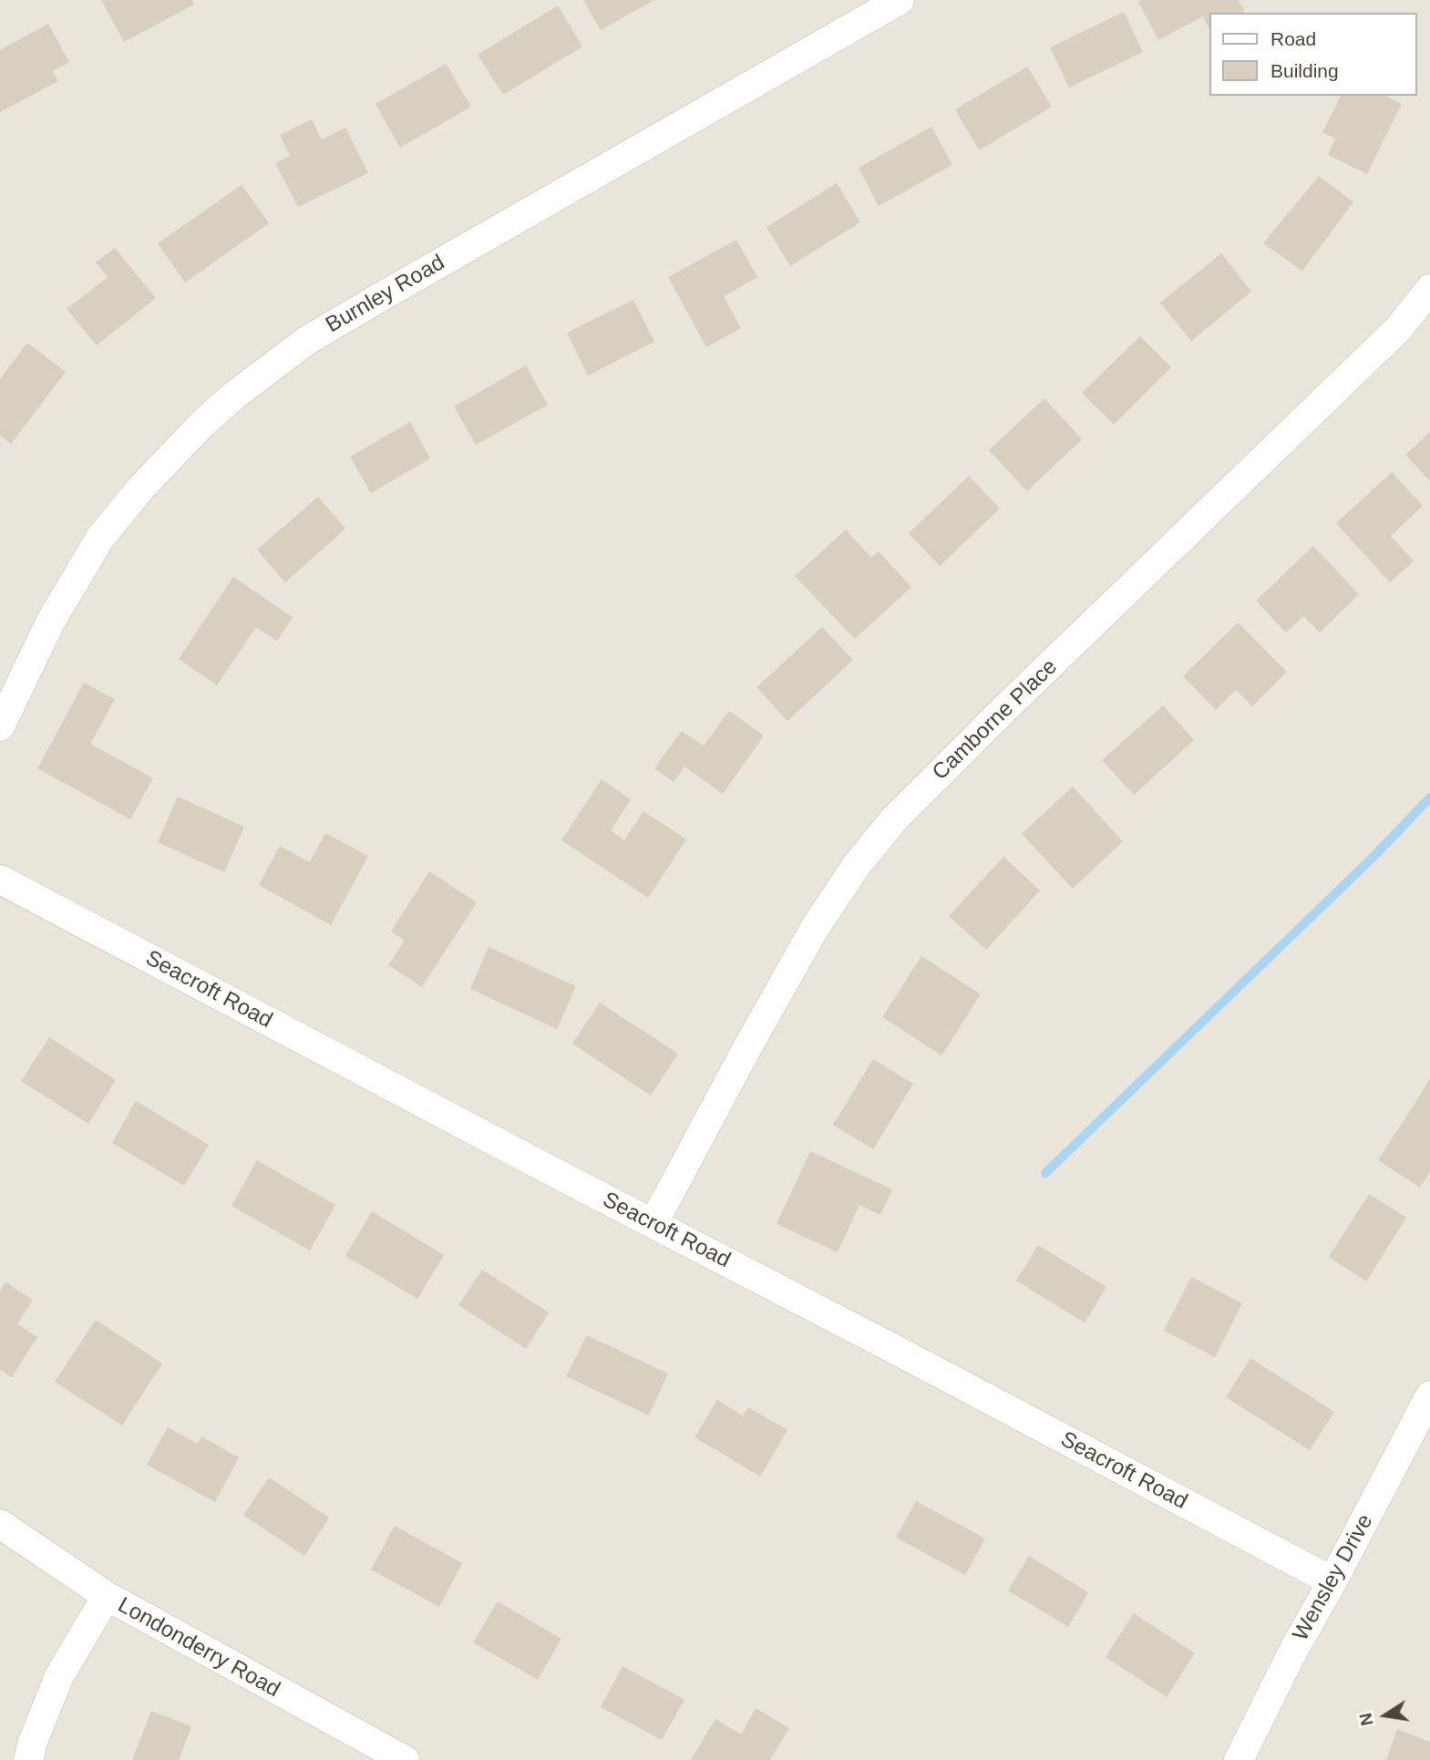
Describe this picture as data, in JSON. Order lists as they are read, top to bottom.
{
  "streets": {
    "street": [
      "Burnley Road",
      "Camborne Place",
      "Seacroft Road",
      "Wensley Drive",
      "Londonderry Road"
    ]
  },
  "crossings": [
    ["Camborne Place", "Seacroft Road"],
    ["Seacroft Road", "Wensley Drive"]
  ],
  "legend": ["Road", "Building"],
  "north": "left"
}
